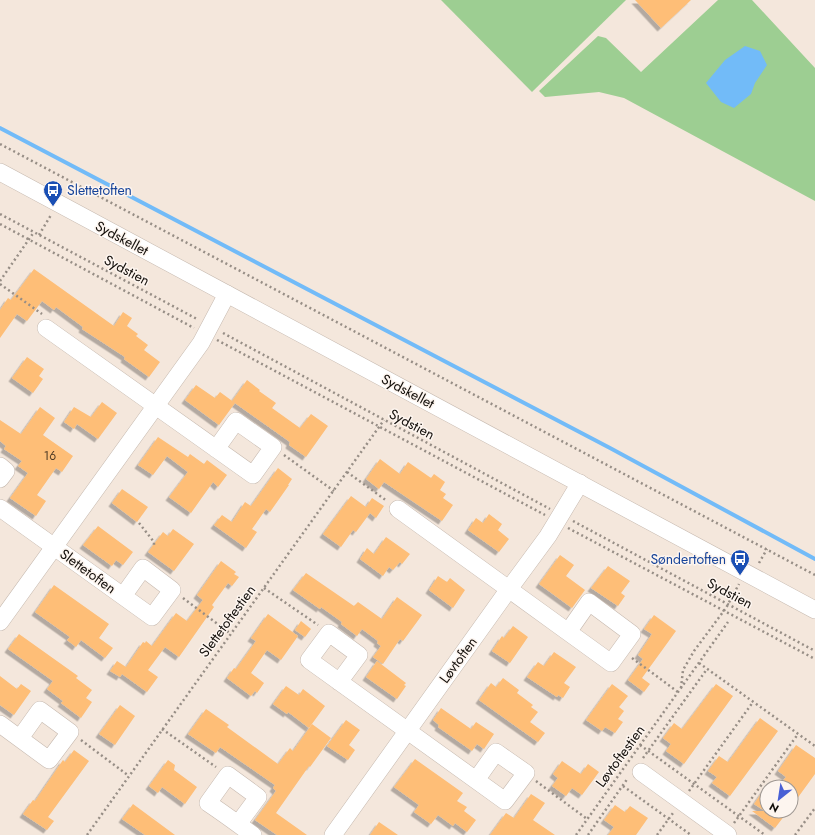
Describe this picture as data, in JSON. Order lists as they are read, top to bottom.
{
  "streets": {
    "street": ["Sydskellet", "Slettetoften", "Løvtoften"],
    "path": ["Sydstien", "Slettetoftestien", "Løvtoftestien"]
  },
  "crossings": [
    ["Sydskellet", "Slettetoften"],
    ["Sydskellet", "Løvtoften"],
    ["Sydstien", "Slettetoften"],
    ["Sydstien", "Slettetoftestien"],
    ["Sydstien", "Løvtoften"],
    ["Sydstien", "Løvtoftestien"]
  ],
  "places": {
    "bus stop": ["Slettetoften", "Søndertoften"]
  },
  "house_numbers": ["16"],
  "north": "bottom left"
}
